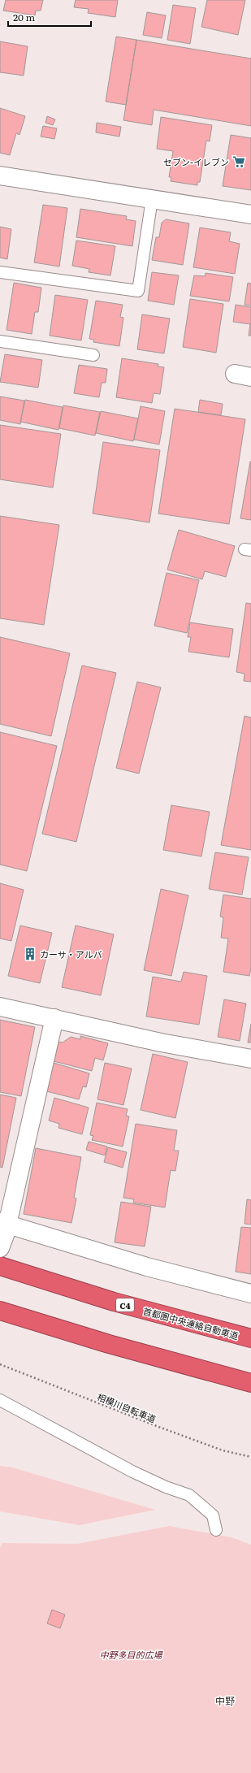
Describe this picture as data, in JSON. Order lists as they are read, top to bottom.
{
  "streets": {
    "highway": ["C4", "首都圏中央連絡自動車道"],
    "path": ["相模川自転車道"]
  },
  "districts": ["中野"],
  "parks": ["中野多目的広場"],
  "places": {
    "supermarket": ["セブン-イレブン"],
    "building": ["カーサ・アルバ"]
  },
  "scale_bar": "20 m"
}
